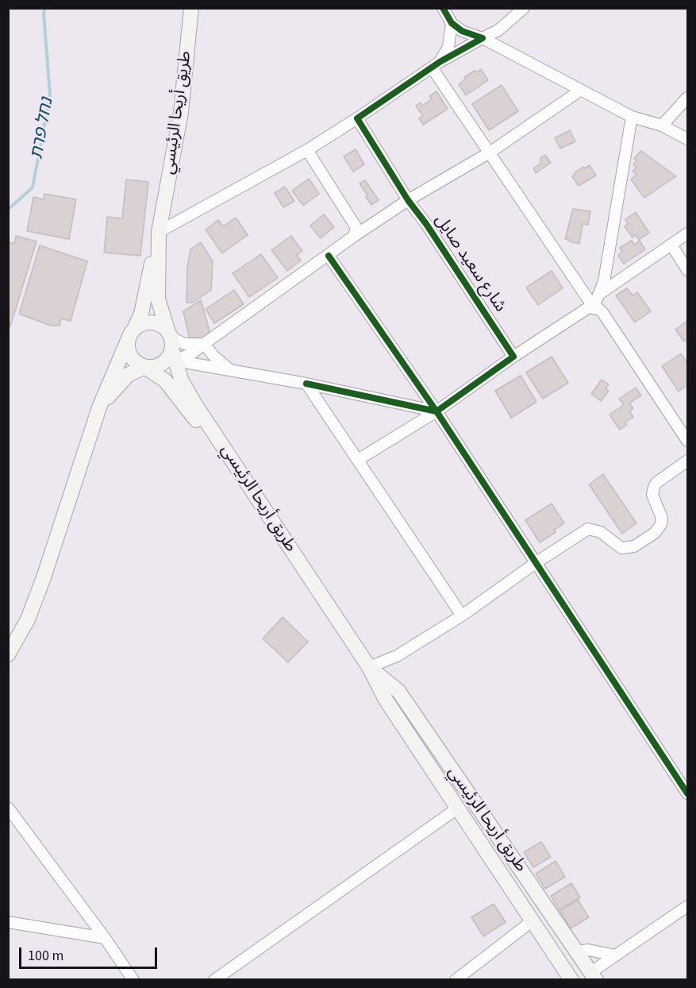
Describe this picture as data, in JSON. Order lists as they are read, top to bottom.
{
  "streets": {
    "main road": ["طريق أريحا الرئيسي"],
    "street": ["شارع سعيد صايل"]
  },
  "water": ["נחל פרת"],
  "scale_bar": "100 m"
}
